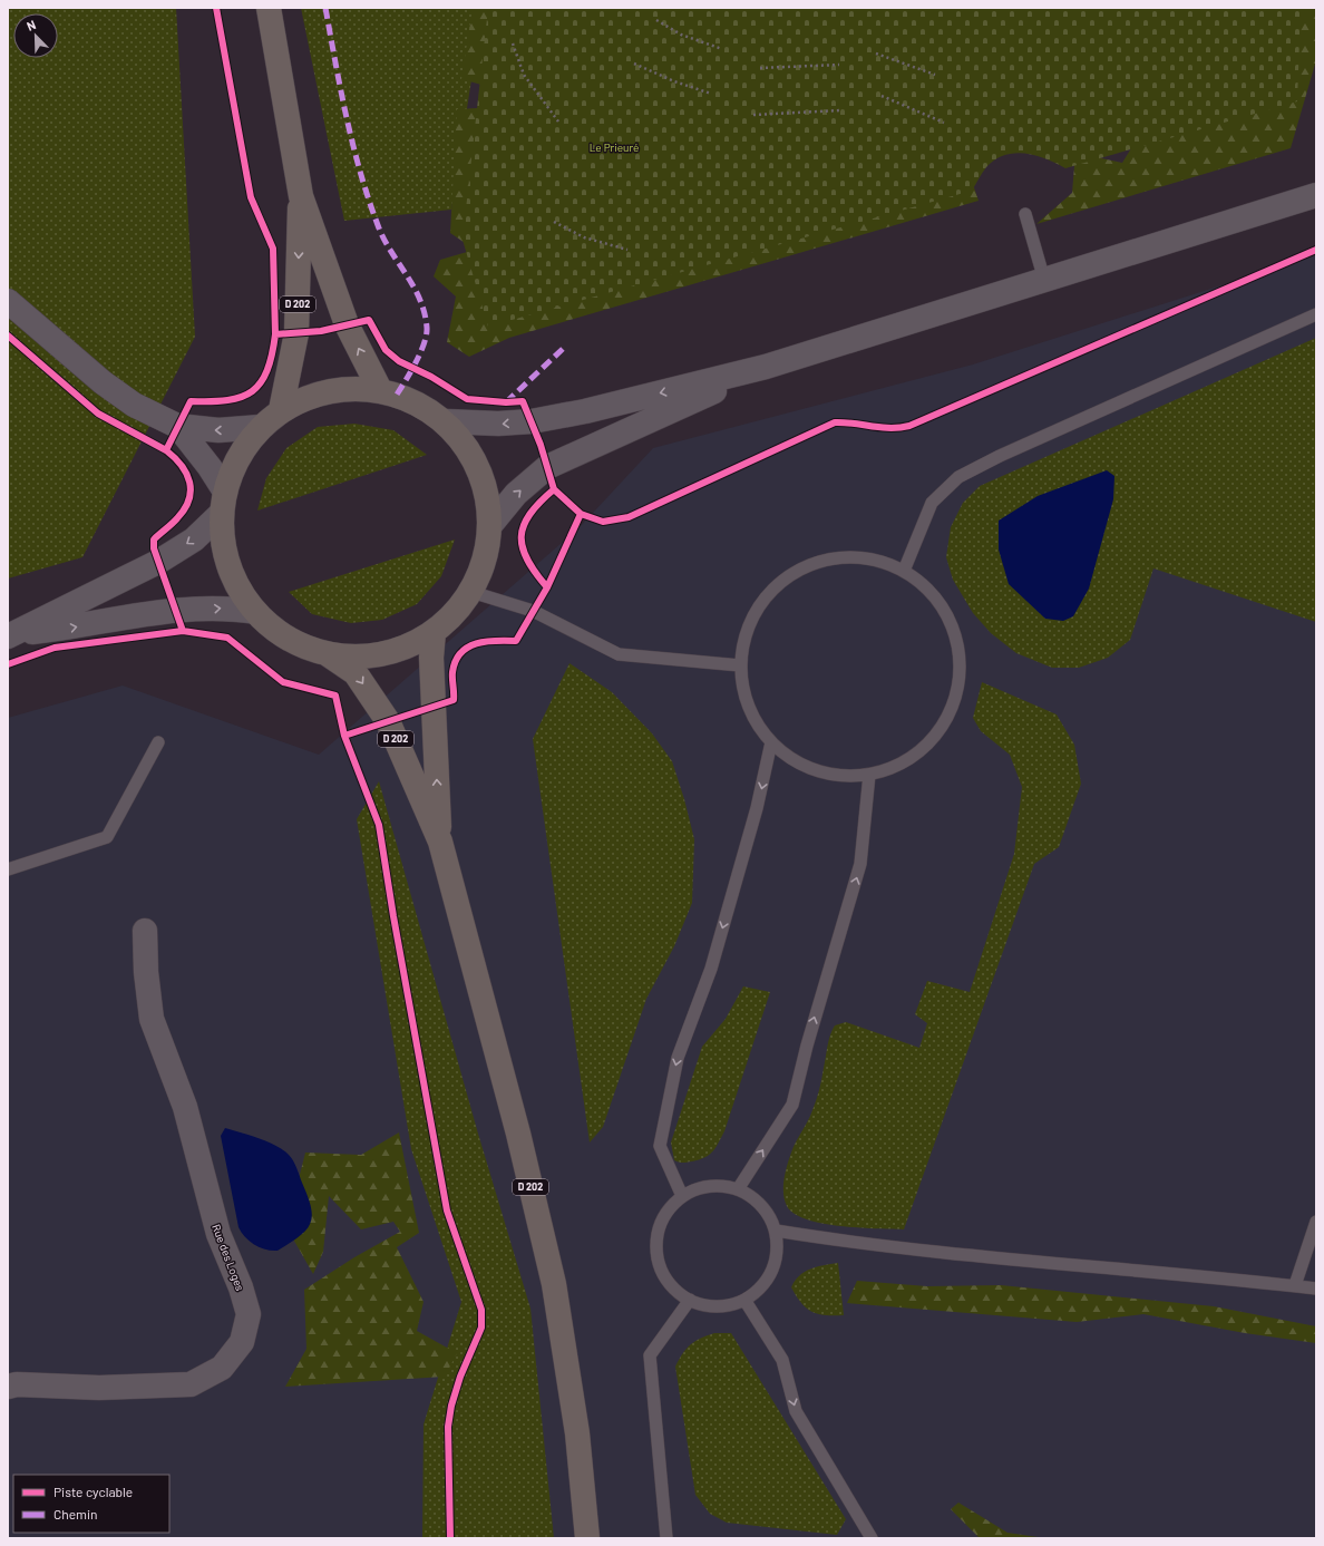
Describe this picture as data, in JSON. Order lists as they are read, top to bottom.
{
  "streets": {
    "main road": ["D 202", "Rue des Loges"]
  },
  "parks": ["Le Prieuré"],
  "legend": ["Piste cyclable", "Chemin"],
  "north": "top left"
}
